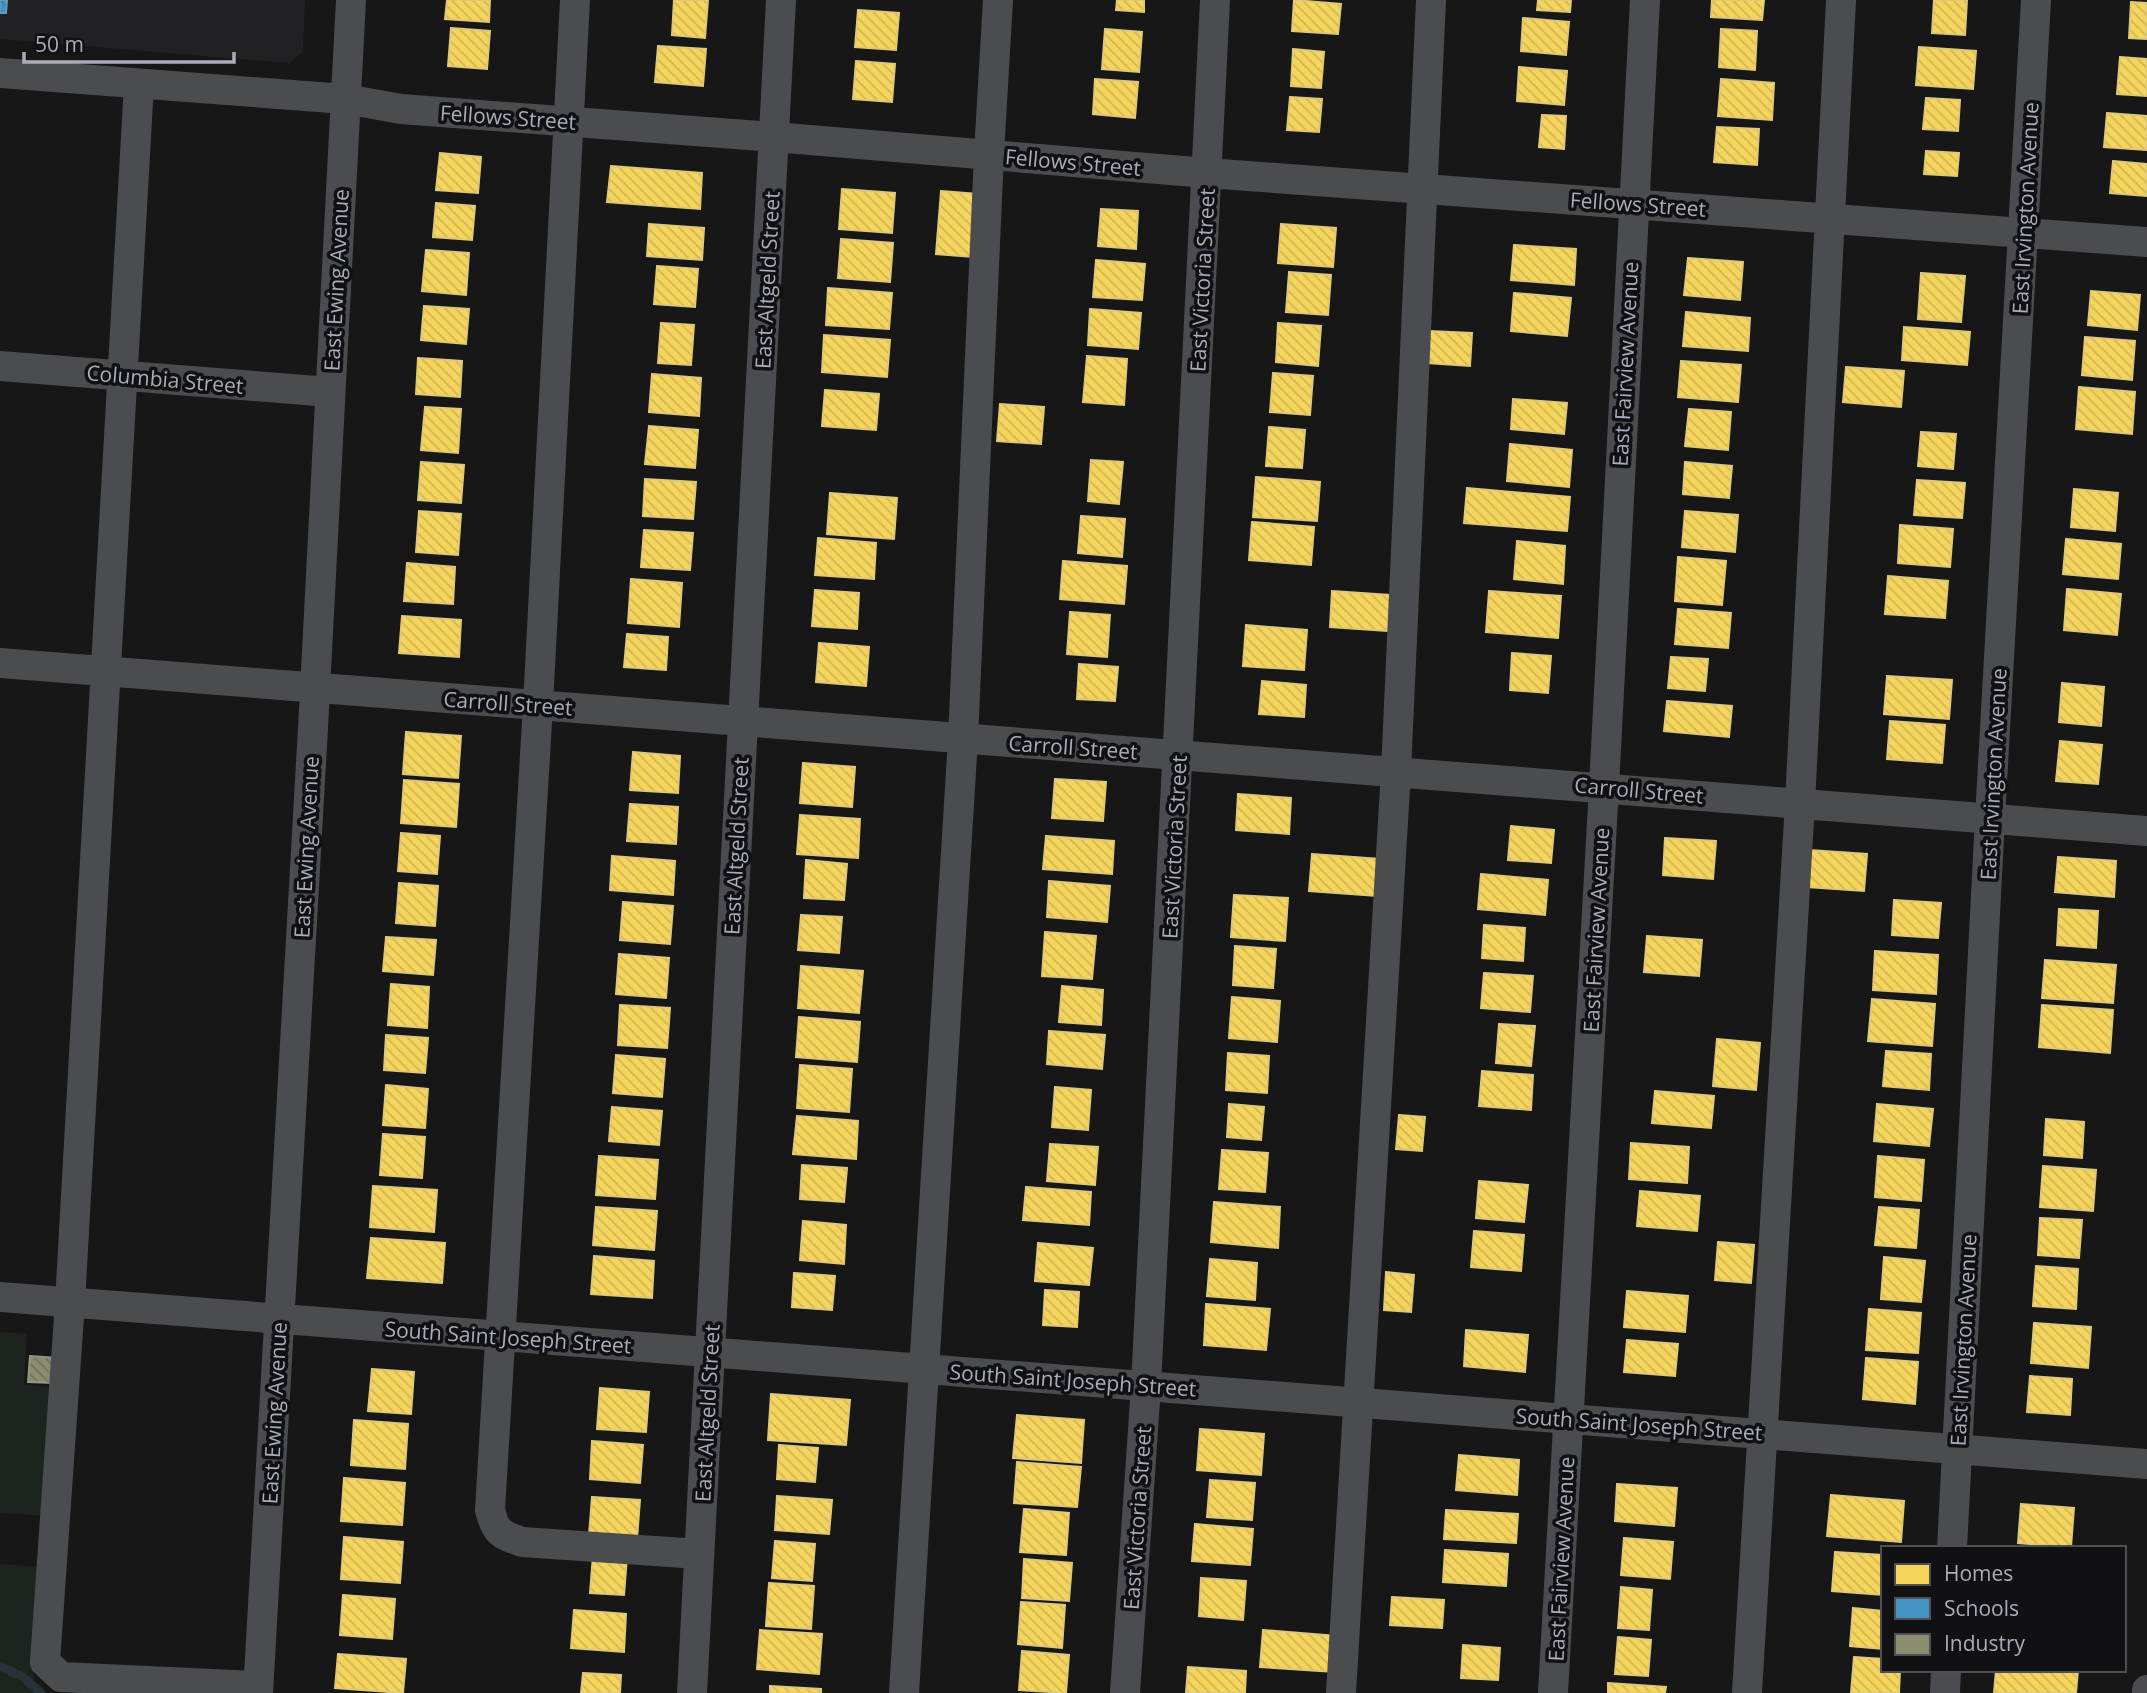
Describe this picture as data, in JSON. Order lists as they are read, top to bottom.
{
  "streets": {
    "street": [
      "Fellows Street",
      "East Irvington Avenue",
      "East Ewing Avenue",
      "East Altgeld Street",
      "East Victoria Street",
      "East Fairview Avenue",
      "Columbia Street",
      "Carroll Street",
      "South Saint Joseph Street"
    ]
  },
  "crossings": [
    ["Fellows Street", "East Irvington Avenue"],
    ["Fellows Street", "East Ewing Avenue"],
    ["Fellows Street", "East Altgeld Street"],
    ["Fellows Street", "East Victoria Street"],
    ["Fellows Street", "East Fairview Avenue"],
    ["East Irvington Avenue", "Carroll Street"],
    ["East Irvington Avenue", "South Saint Joseph Street"],
    ["East Ewing Avenue", "Columbia Street"],
    ["East Ewing Avenue", "Carroll Street"],
    ["East Ewing Avenue", "South Saint Joseph Street"],
    ["East Altgeld Street", "Carroll Street"],
    ["East Altgeld Street", "South Saint Joseph Street"],
    ["East Victoria Street", "Carroll Street"],
    ["East Victoria Street", "South Saint Joseph Street"],
    ["East Fairview Avenue", "Carroll Street"],
    ["East Fairview Avenue", "South Saint Joseph Street"]
  ],
  "legend": ["Homes", "Schools", "Industry"],
  "scale_bar": "50 m"
}
